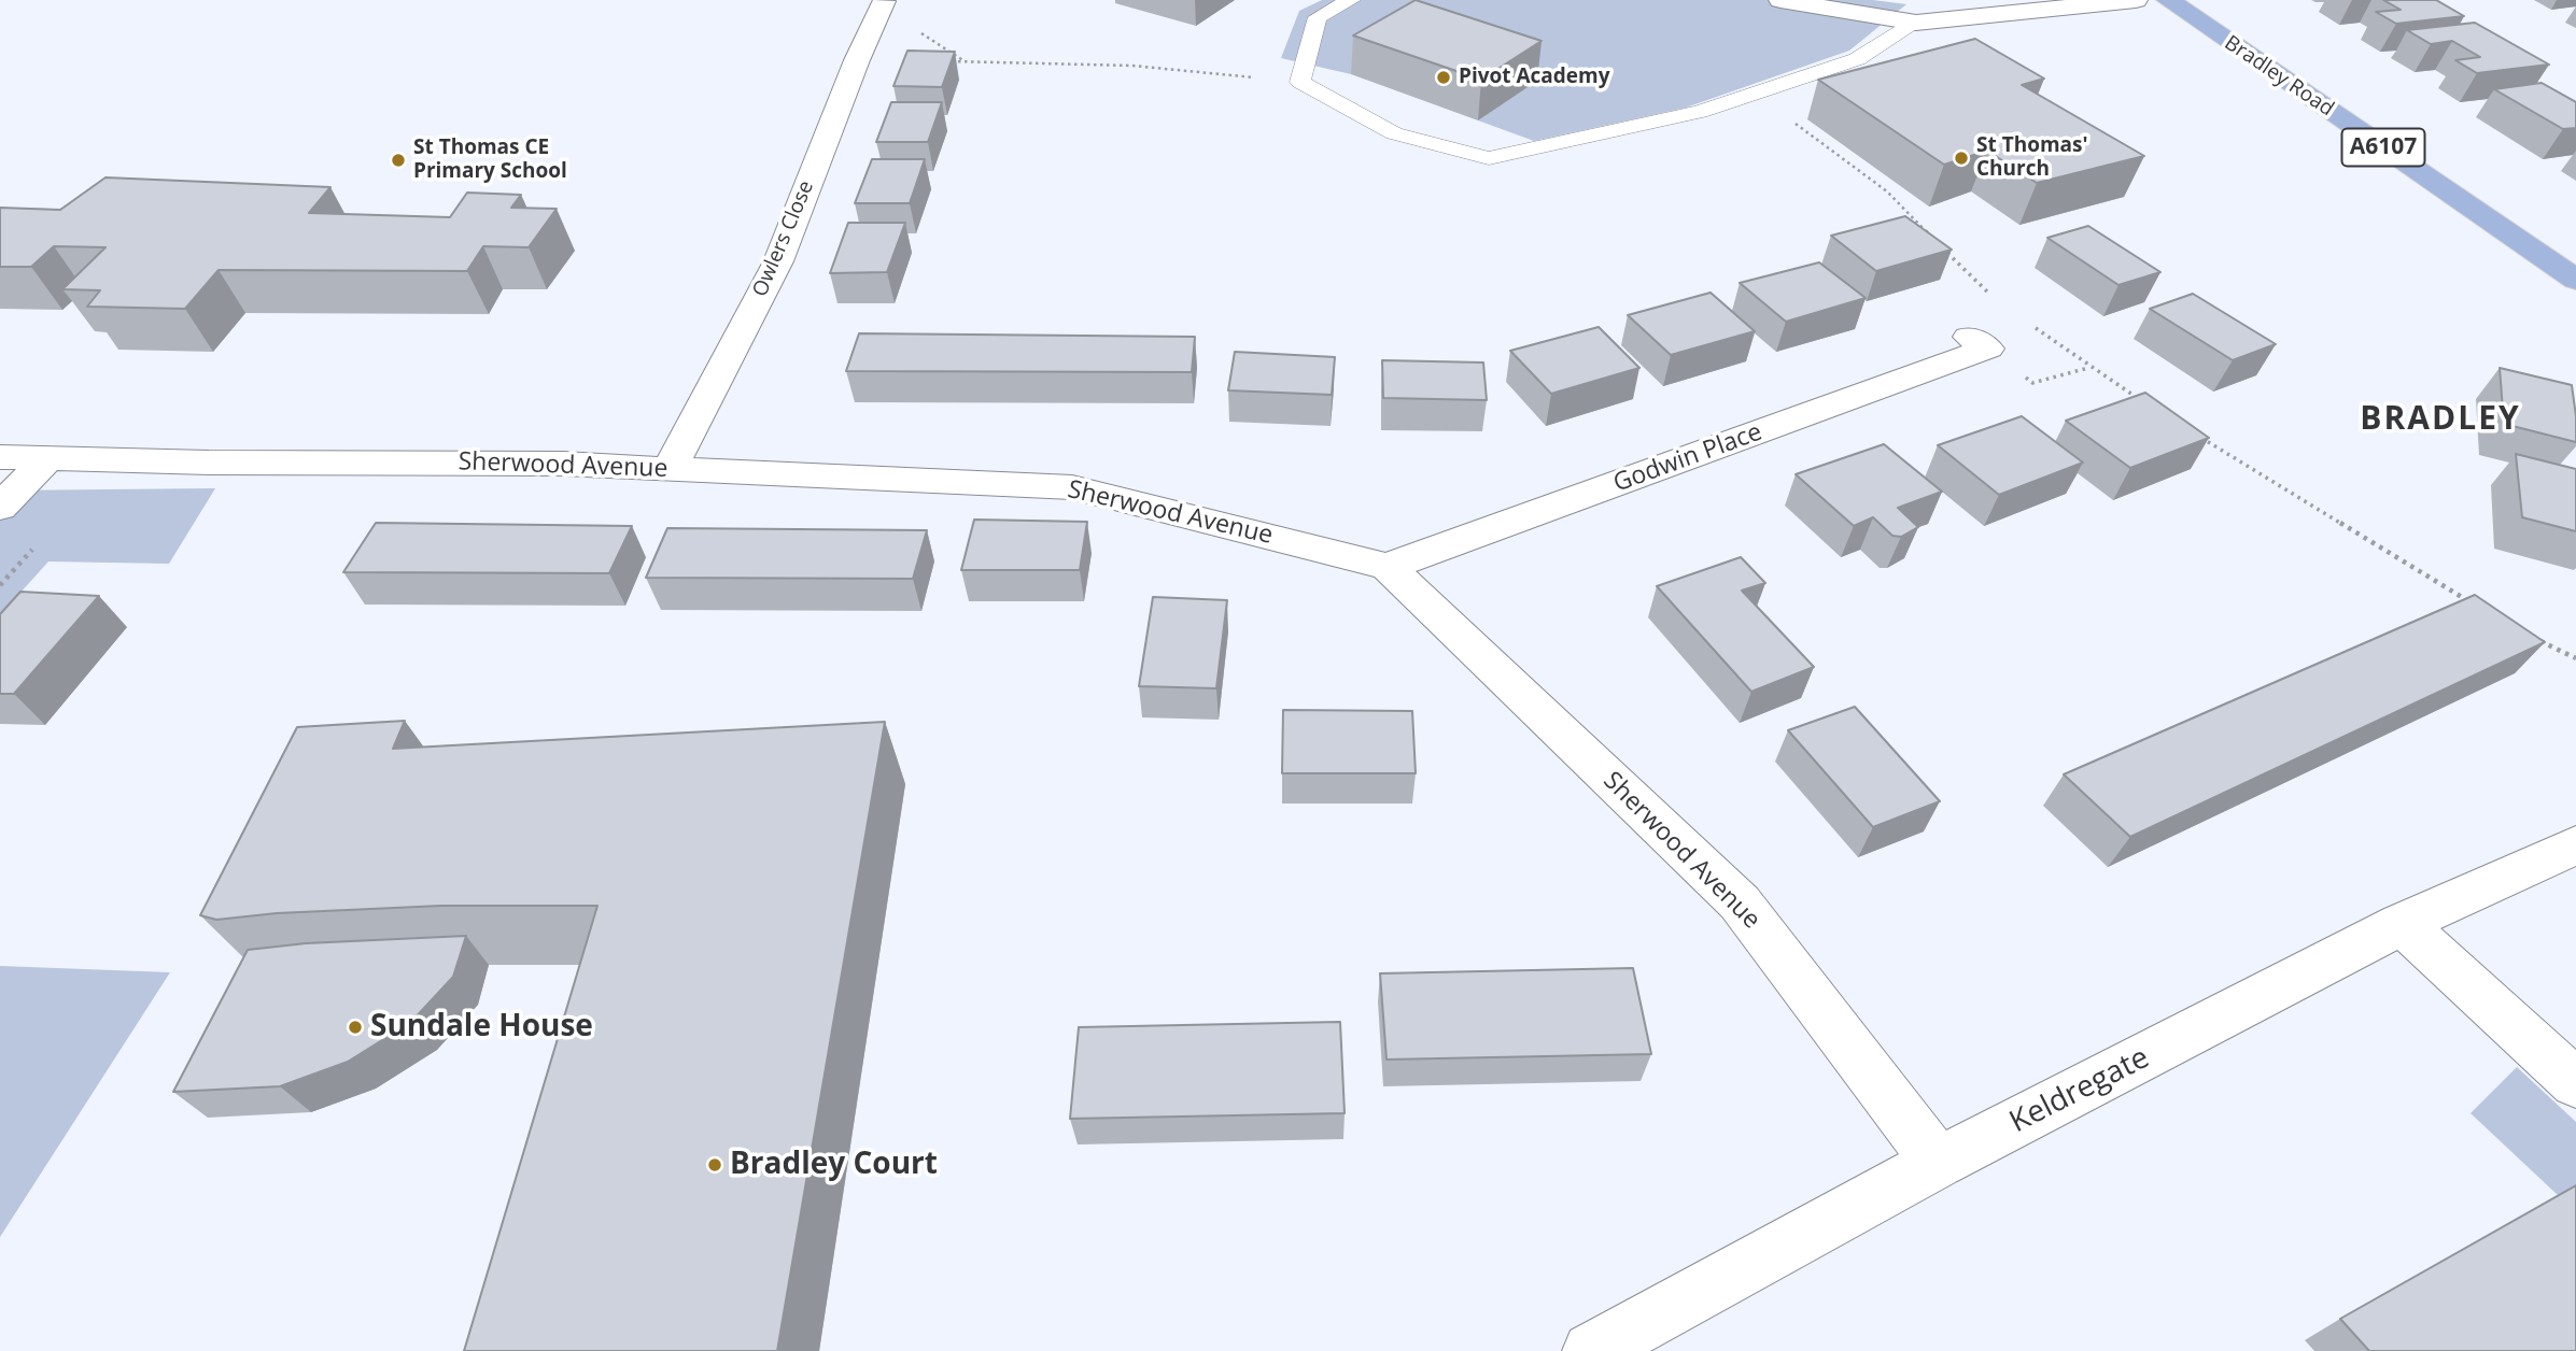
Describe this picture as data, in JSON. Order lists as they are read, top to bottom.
{
  "streets": {
    "main road": ["Bradley Road", "A6107"],
    "street": [
      "Owlers Close",
      "Godwin Place",
      "Sherwood Avenue",
      "Keldregate"
    ]
  },
  "crossings": [
    ["Owlers Close", "Sherwood Avenue"],
    ["Godwin Place", "Sherwood Avenue"],
    ["Sherwood Avenue", "Keldregate"]
  ],
  "districts": ["BRADLEY"],
  "places": [
    "Pivot Academy",
    "St Thomas' Church",
    "St Thomas CE Primary School",
    "Sundale House",
    "Bradley Court"
  ]
}
